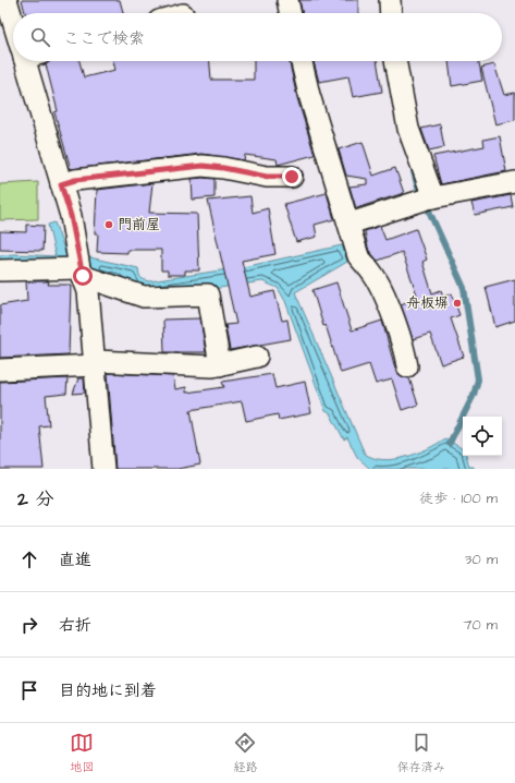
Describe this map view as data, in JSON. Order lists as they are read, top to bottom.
{
  "places": ["門前屋", "舟板塀"],
  "page": {
    "search": "ここで検索",
    "heading": ["2 分", "徒歩 · 100 m"],
    "list": [
      ["直進", "30 m"],
      ["右折", "70 m"],
      "目的地に到着"
    ],
    "nav": ["地図", "経路", "保存済み"]
  }
}
